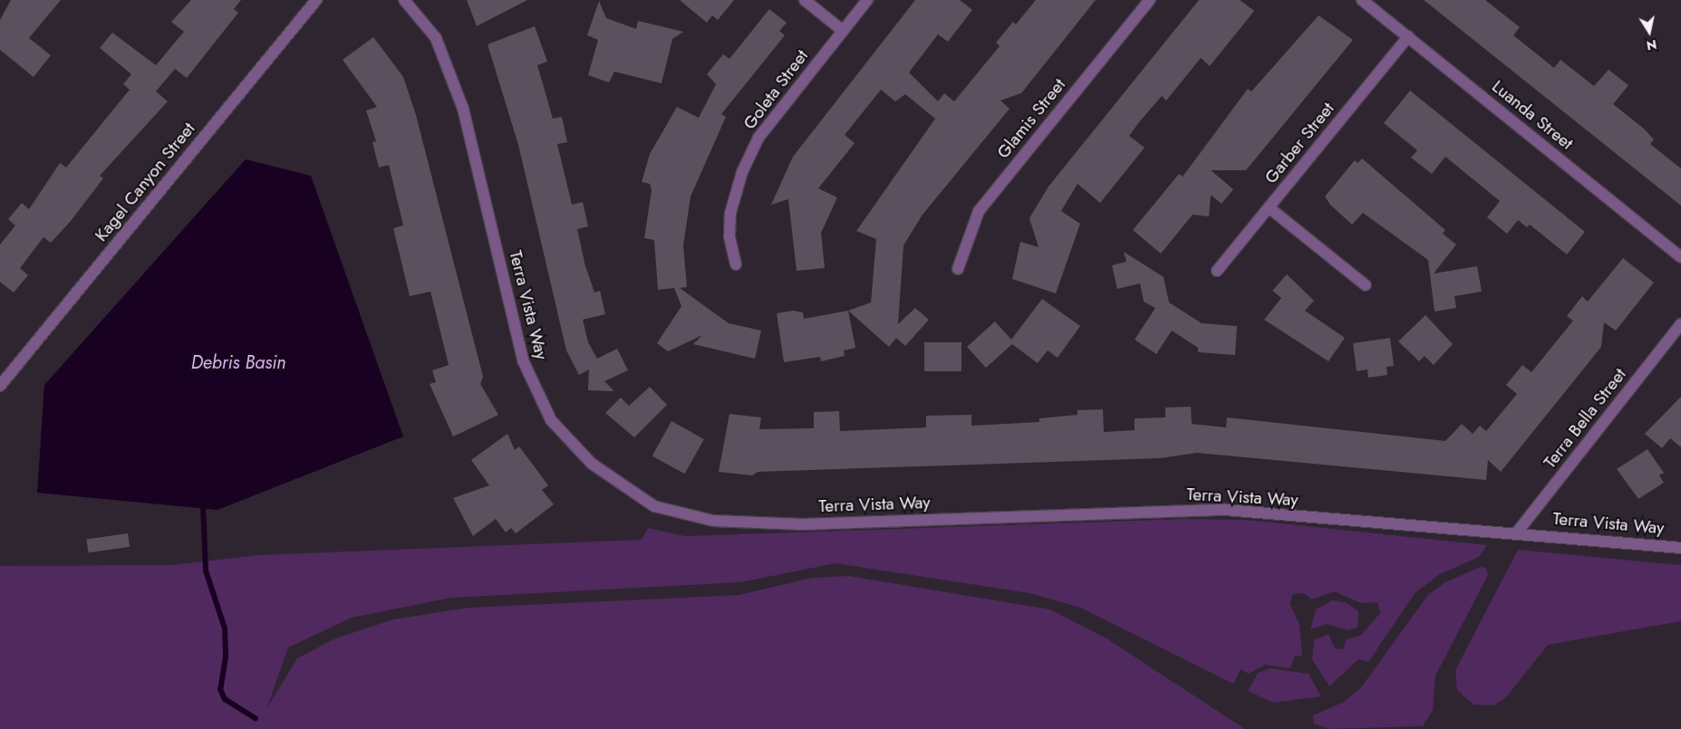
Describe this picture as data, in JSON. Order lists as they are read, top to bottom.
{
  "streets": {
    "street": [
      "Goleta Street",
      "Luanda Street",
      "Glamis Street",
      "Garber Street",
      "Kagel Canyon Street",
      "Terra Vista Way",
      "Terra Bella Street"
    ]
  },
  "crossings": [
    ["Luanda Street", "Garber Street"],
    ["Terra Vista Way", "Terra Bella Street"]
  ],
  "water": ["Debris Basin"],
  "north": "bottom"
}
